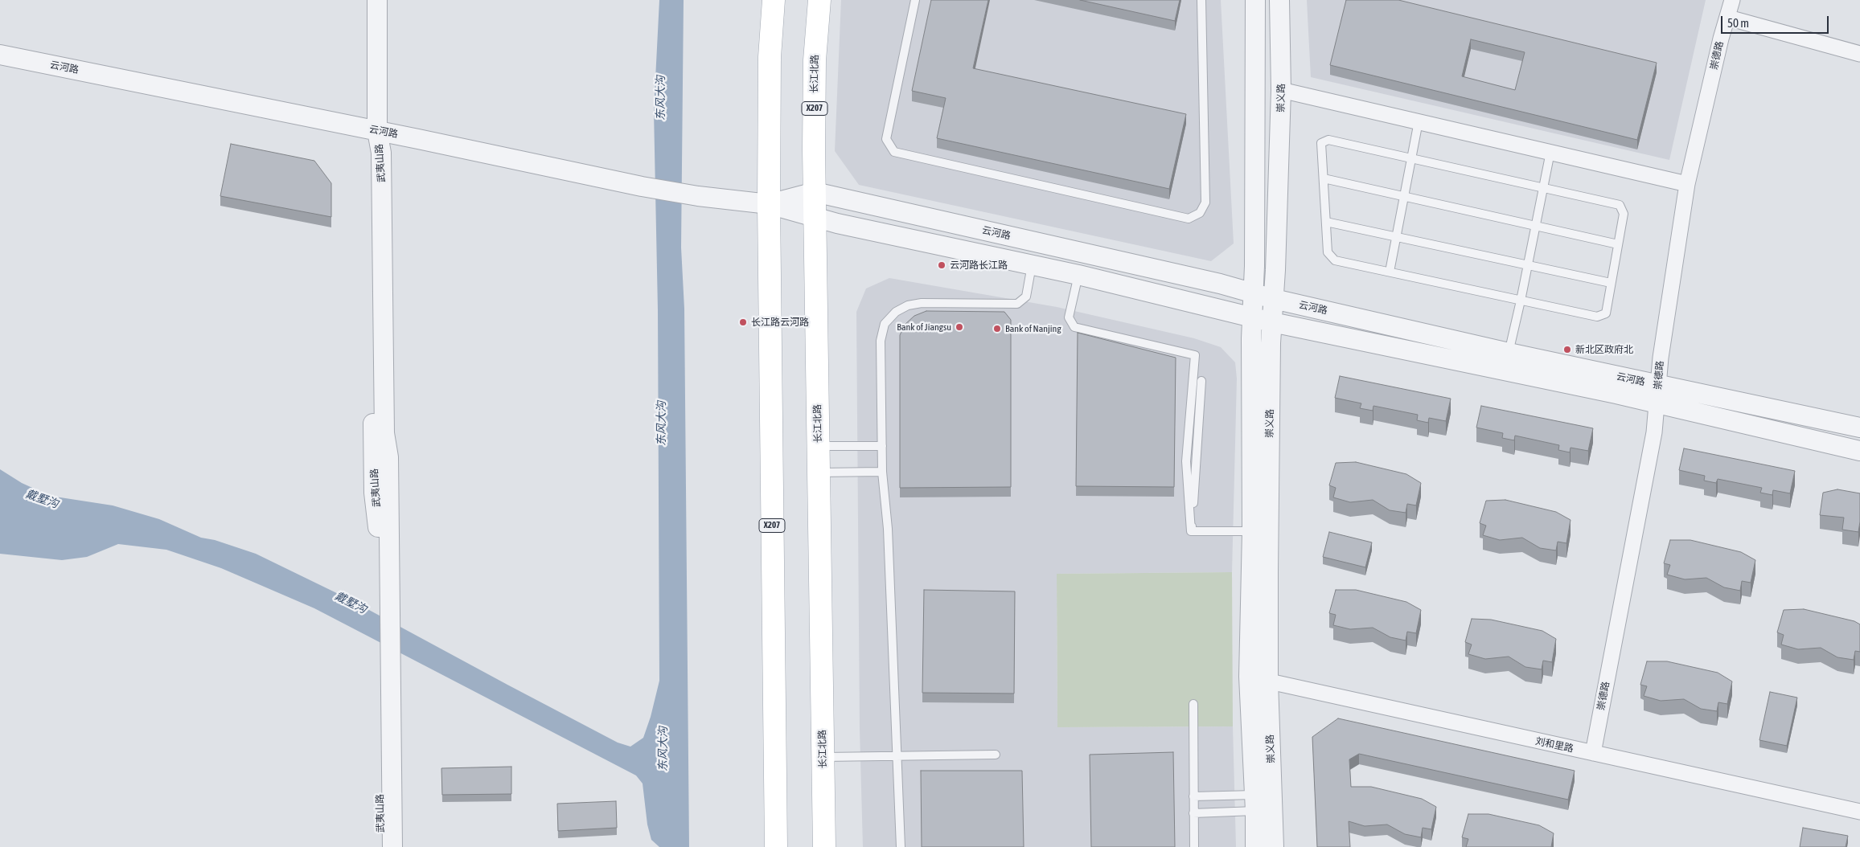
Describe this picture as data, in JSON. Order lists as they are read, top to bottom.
{
  "streets": {
    "main road": ["长江北路", "X207"],
    "street": [
      "崇德路",
      "云河路",
      "崇义路",
      "武夷山路",
      "刘和里路"
    ]
  },
  "crossings": [
    ["崇德路", "云河路"],
    ["崇德路", "刘和里路"],
    ["云河路", "长江北路"],
    ["云河路", "崇义路"],
    ["云河路", "X207"],
    ["云河路", "武夷山路"],
    ["崇义路", "刘和里路"]
  ],
  "water": ["东风大沟", "戴墅沟"],
  "places": [
    "云河路长江路",
    "长江路云河路",
    "Bank of Jiangsu",
    "Bank of Nanjing",
    "新北区政府北"
  ],
  "scale_bar": "50 m"
}
